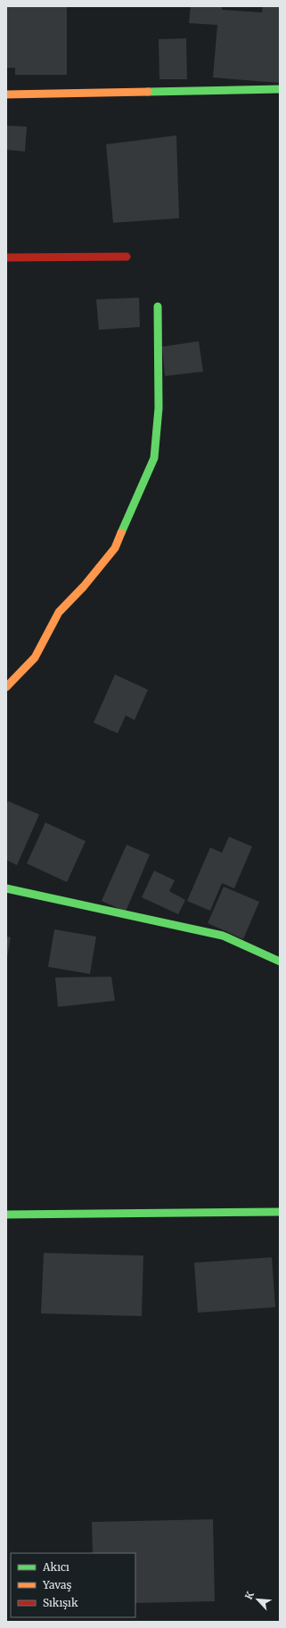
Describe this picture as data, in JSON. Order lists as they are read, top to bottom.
{
  "legend": ["Akıcı", "Yavaş", "Sıkışık"],
  "north": "top left"
}
